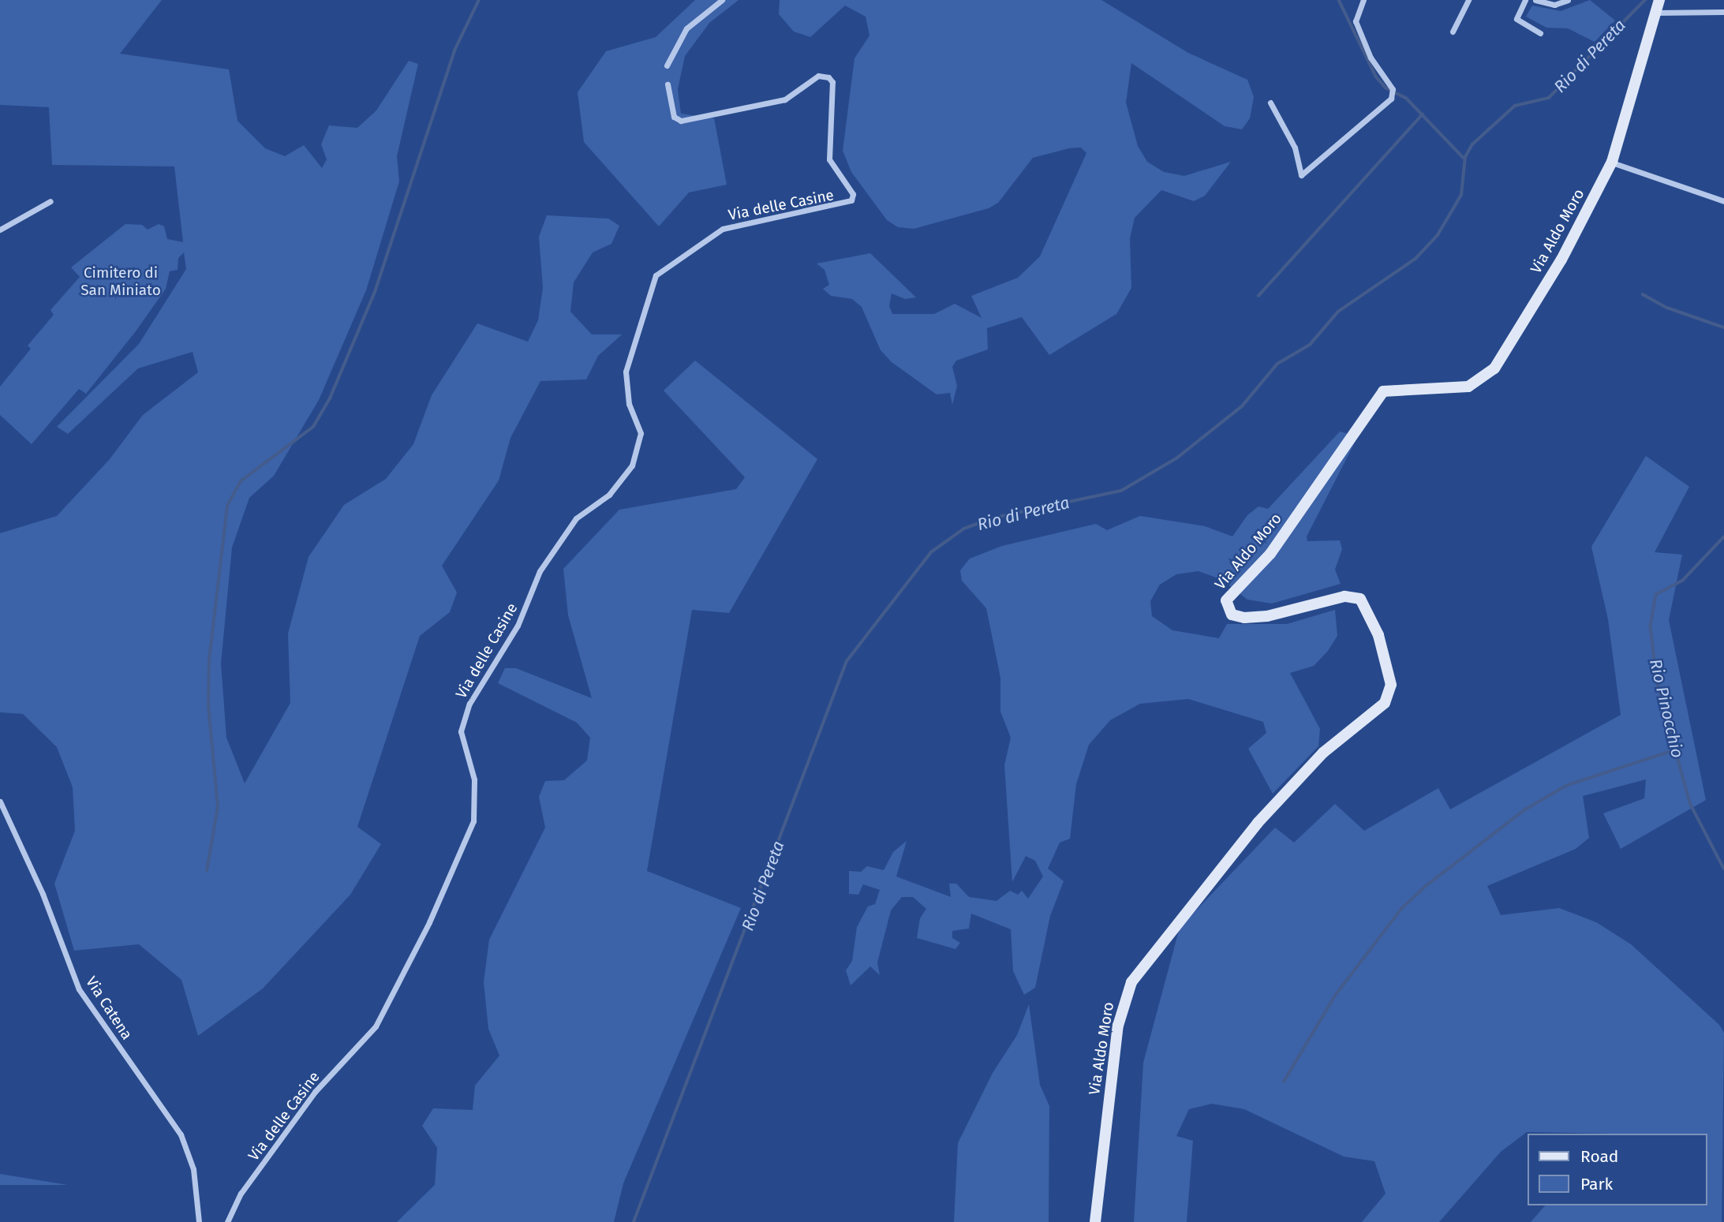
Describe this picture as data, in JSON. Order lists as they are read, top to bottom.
{
  "streets": {
    "main road": ["Via Aldo Moro"],
    "street": ["Via delle Casine", "Via Catena"]
  },
  "water": ["Rio di Pereta", "Rio Pinocchio"],
  "parks": ["Cimitero di San Miniato"],
  "legend": ["Road", "Park"]
}
